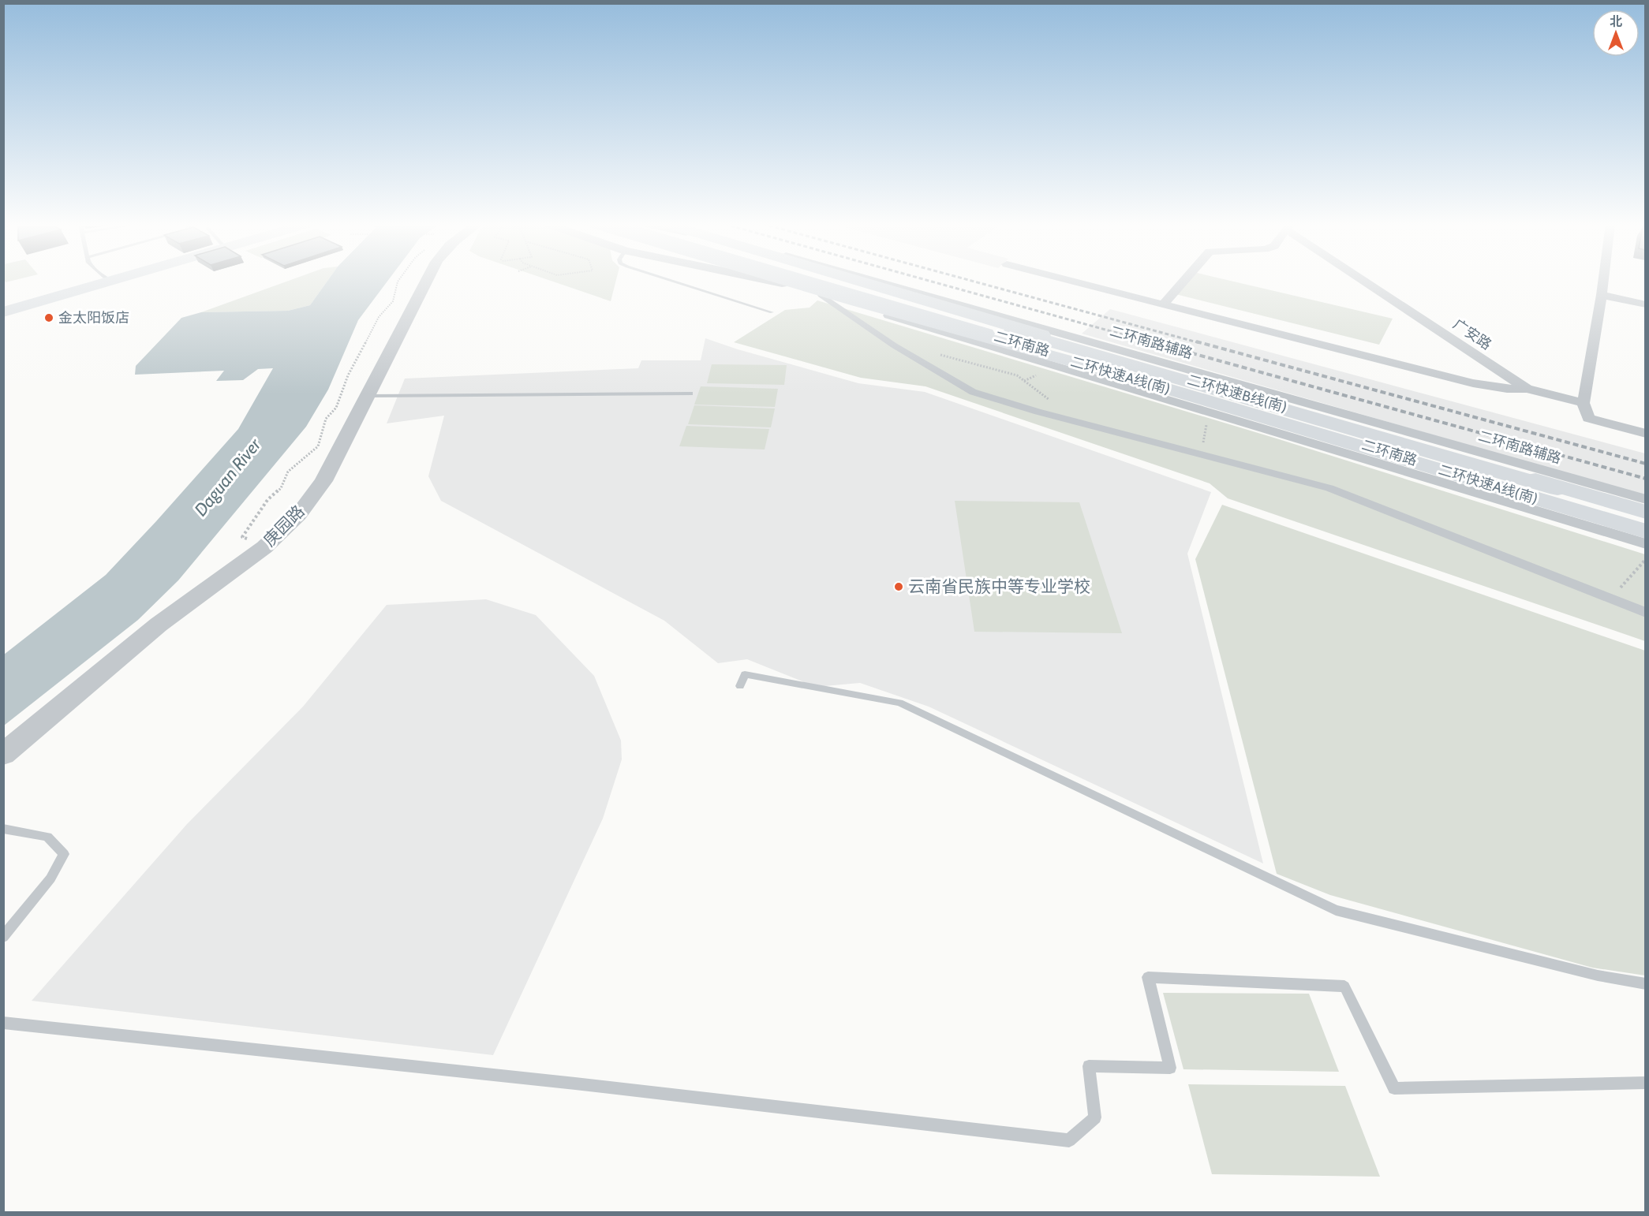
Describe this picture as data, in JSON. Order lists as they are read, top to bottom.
{
  "streets": {
    "main road": ["二环南路", "二环快速A线(南)", "二环快速B线(南)"],
    "street": ["广安路", "二环南路辅路", "庚园路"]
  },
  "crossings": [
    ["二环南路", "二环快速A线(南)"],
    ["二环南路", "二环快速B线(南)"]
  ],
  "water": ["Daguan River"],
  "places": ["金太阳饭店", "云南省民族中等专业学校"],
  "north": "top"
}
